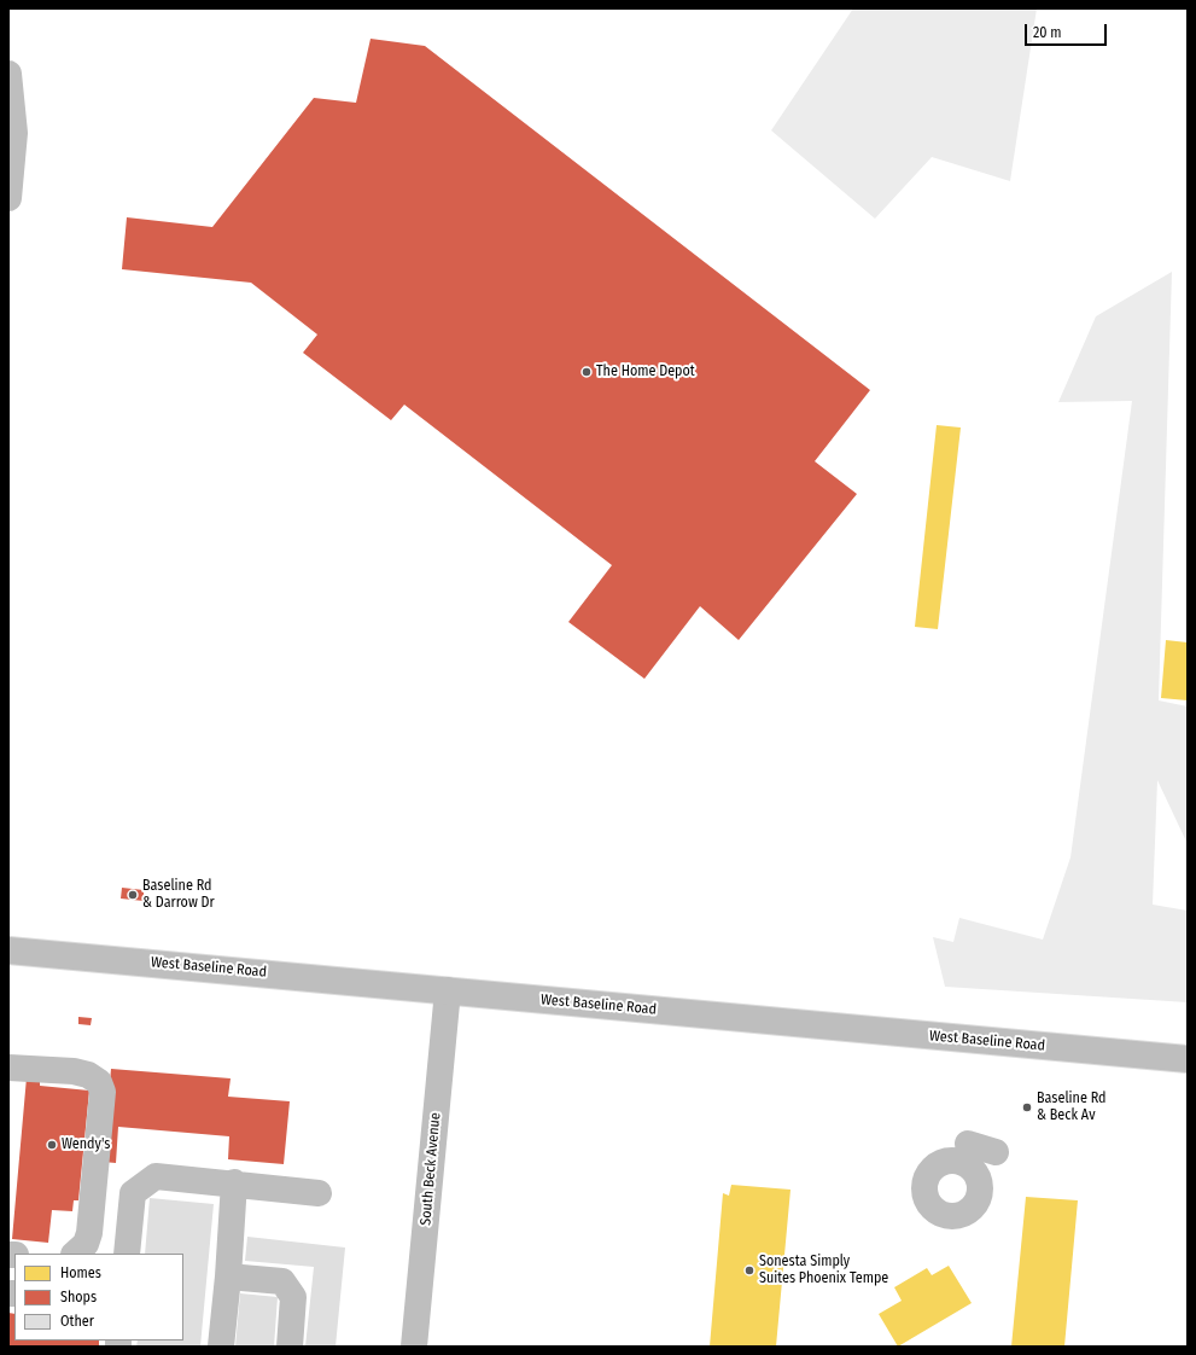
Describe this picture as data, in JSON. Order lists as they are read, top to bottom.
{
  "streets": {
    "main road": ["West Baseline Road", "South Beck Avenue"]
  },
  "crossings": [
    ["West Baseline Road", "South Beck Avenue"]
  ],
  "places": [
    "The Home Depot",
    "Baseline Rd & Darrow Dr",
    "Baseline Rd & Beck Av",
    "Wendy's",
    "Sonesta Simply Suites Phoenix Tempe"
  ],
  "legend": ["Homes", "Shops", "Other"],
  "scale_bar": "20 m"
}
